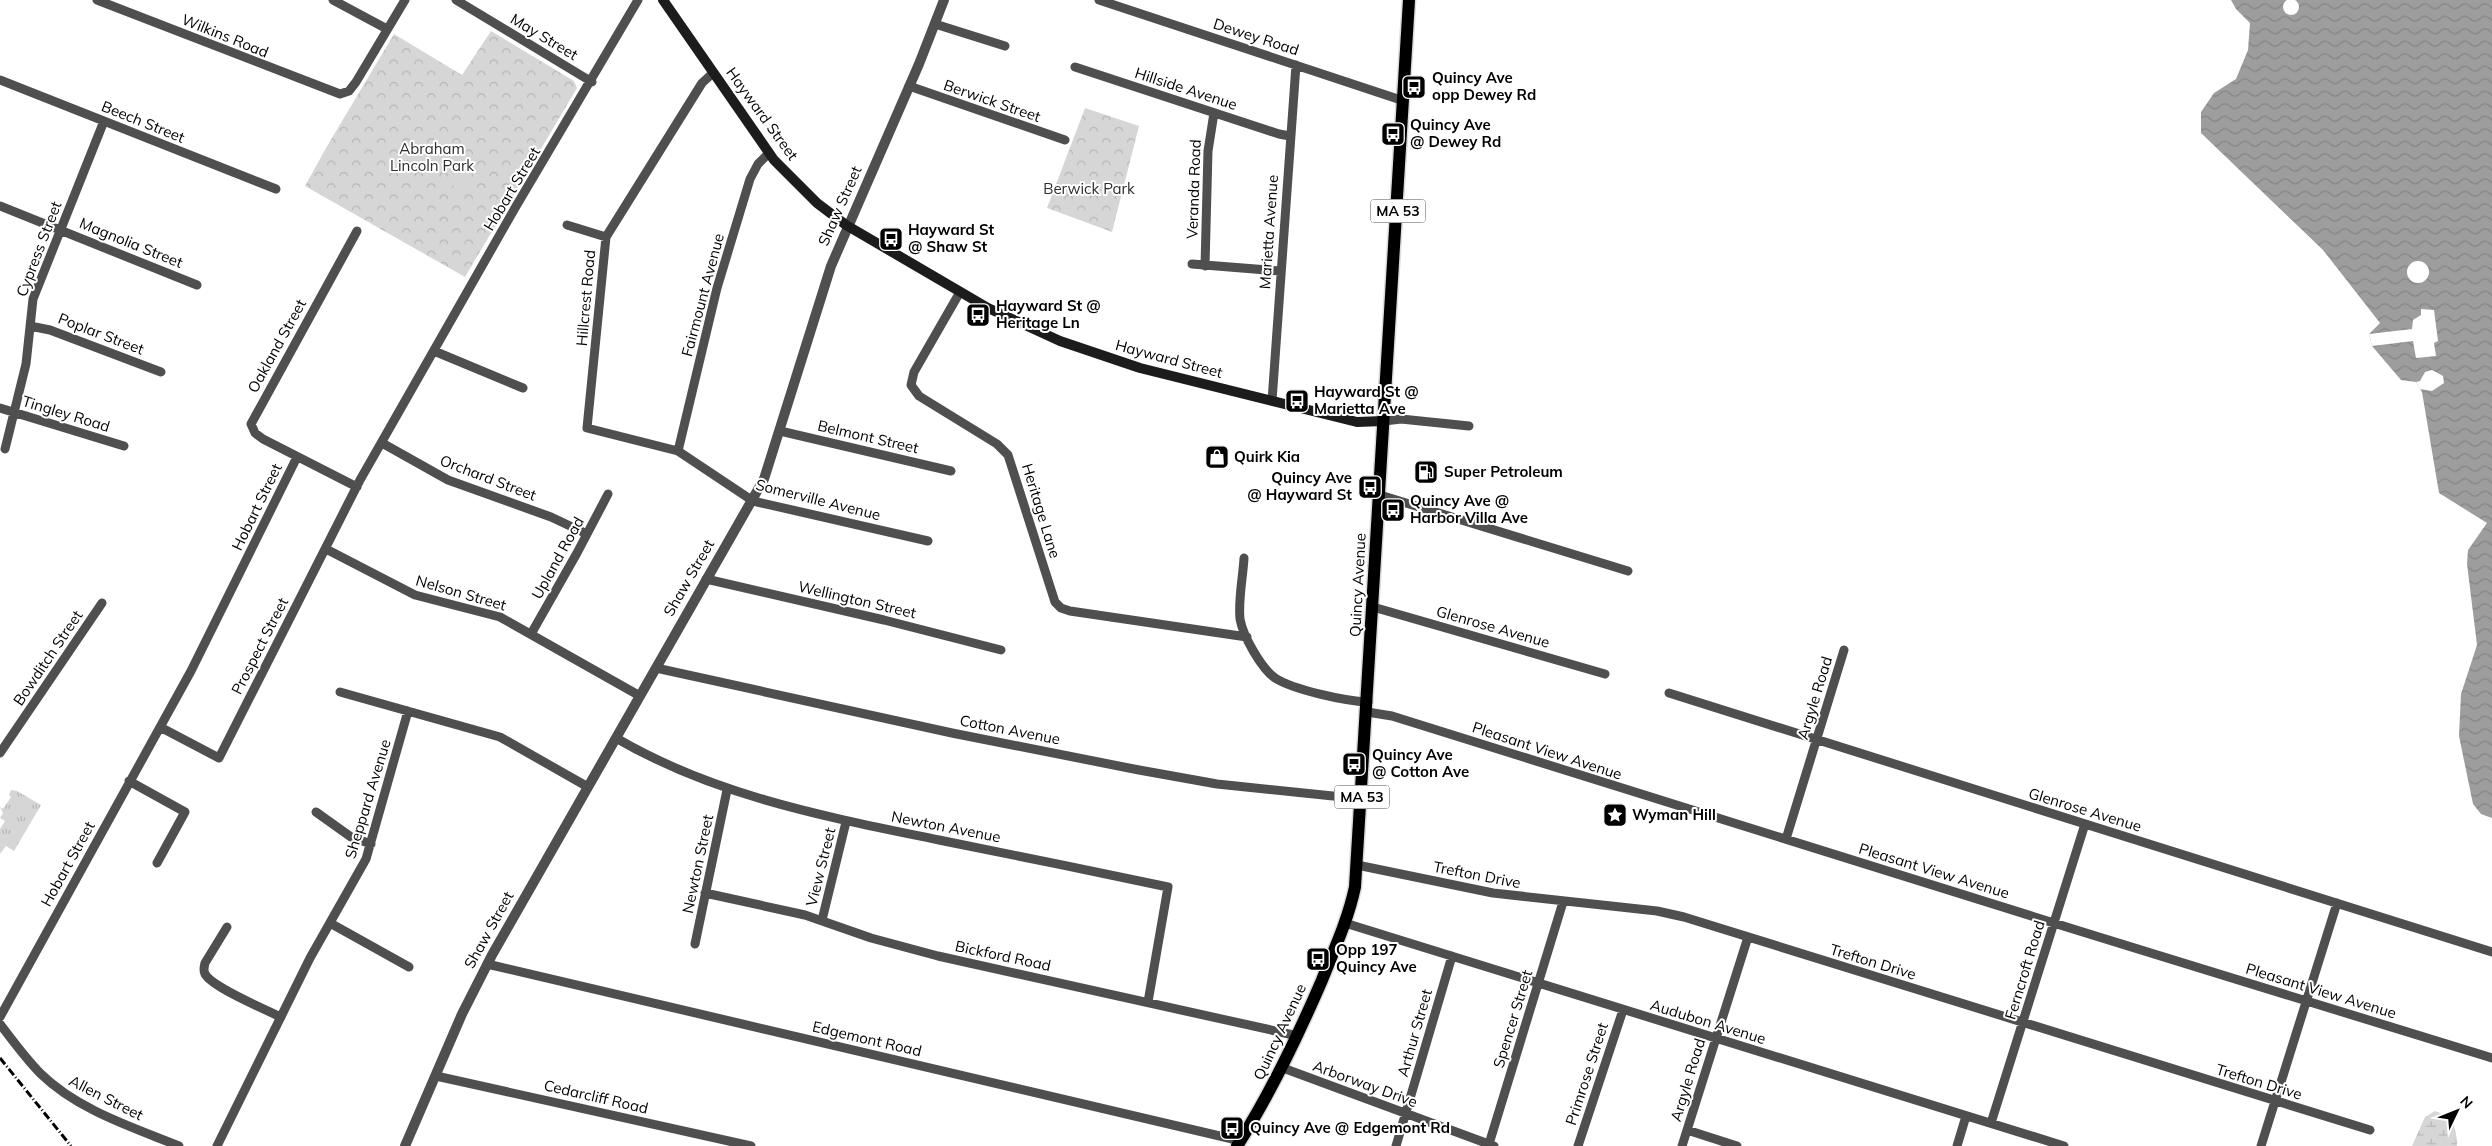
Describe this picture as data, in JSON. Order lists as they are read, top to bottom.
{
  "streets": {
    "main road": ["Hayward Street", "MA 53", "Quincy Avenue"],
    "street": [
      "Wilkins Road",
      "May Street",
      "Dewey Road",
      "Hillside Avenue",
      "Berwick Street",
      "Beech Street",
      "Hobart Street",
      "Veranda Road",
      "Shaw Street",
      "Marietta Avenue",
      "Magnolia Street",
      "Cypress Street",
      "Fairmount Avenue",
      "Hillcrest Road",
      "Poplar Street",
      "Oakland Street",
      "Tingley Road",
      "Belmont Street",
      "Orchard Street",
      "Somerville Avenue",
      "Heritage Lane",
      "Upland Road",
      "Nelson Street",
      "Wellington Street",
      "Glenrose Avenue",
      "Prospect Street",
      "Bowditch Street",
      "Argyle Road",
      "Cotton Avenue",
      "Pleasant View Avenue",
      "Sheppard Avenue",
      "Newton Avenue",
      "Newton Street",
      "View Street",
      "Trefton Drive",
      "Bickford Road",
      "Ferncroft Road",
      "Spencer Street",
      "Audubon Avenue",
      "Arthur Street",
      "Edgemont Road",
      "Primrose Street",
      "Arborway Drive",
      "Cedarcliff Road",
      "Allen Street"
    ]
  },
  "crossings": [
    ["May Street", "Hobart Street"],
    ["Dewey Road", "Marietta Avenue"],
    ["Dewey Road", "Quincy Avenue"],
    ["Hillside Avenue", "Veranda Road"],
    ["Hillside Avenue", "Marietta Avenue"],
    ["Berwick Street", "Shaw Street"],
    ["Hayward Street", "Shaw Street"],
    ["Hayward Street", "Marietta Avenue"],
    ["Hayward Street", "Fairmount Avenue"],
    ["Hayward Street", "Hillcrest Road"],
    ["Hayward Street", "Heritage Lane"],
    ["Hayward Street", "Quincy Avenue"],
    ["Beech Street", "Cypress Street"],
    ["Hobart Street", "Oakland Street"],
    ["Hobart Street", "Orchard Street"],
    ["Hobart Street", "Prospect Street"],
    ["Shaw Street", "Belmont Street"],
    ["Shaw Street", "Somerville Avenue"],
    ["Shaw Street", "Nelson Street"],
    ["Shaw Street", "Wellington Street"],
    ["Shaw Street", "Cotton Avenue"],
    ["Shaw Street", "Newton Avenue"],
    ["Shaw Street", "Edgemont Road"],
    ["Shaw Street", "Cedarcliff Road"],
    ["Magnolia Street", "Cypress Street"],
    ["Cypress Street", "Poplar Street"],
    ["Cypress Street", "Tingley Road"],
    ["Fairmount Avenue", "Somerville Avenue"],
    ["Hillcrest Road", "Somerville Avenue"],
    ["Orchard Street", "Upland Road"],
    ["Heritage Lane", "Pleasant View Avenue"],
    ["Upland Road", "Nelson Street"],
    ["Quincy Avenue", "Glenrose Avenue"],
    ["Quincy Avenue", "Cotton Avenue"],
    ["Quincy Avenue", "Pleasant View Avenue"],
    ["Quincy Avenue", "Trefton Drive"],
    ["Quincy Avenue", "Bickford Road"],
    ["Quincy Avenue", "Audubon Avenue"],
    ["Quincy Avenue", "Edgemont Road"],
    ["Quincy Avenue", "Arborway Drive"],
    ["Nelson Street", "Prospect Street"],
    ["Glenrose Avenue", "Argyle Road"],
    ["Glenrose Avenue", "Ferncroft Road"],
    ["Argyle Road", "Pleasant View Avenue"],
    ["Argyle Road", "Trefton Drive"],
    ["Argyle Road", "Audubon Avenue"],
    ["Pleasant View Avenue", "Ferncroft Road"],
    ["Newton Avenue", "Newton Street"],
    ["Newton Avenue", "View Street"],
    ["Newton Avenue", "Bickford Road"],
    ["Newton Street", "Bickford Road"],
    ["View Street", "Bickford Road"],
    ["Trefton Drive", "Ferncroft Road"],
    ["Trefton Drive", "Spencer Street"],
    ["Ferncroft Road", "Audubon Avenue"],
    ["Spencer Street", "Audubon Avenue"],
    ["Spencer Street", "Arborway Drive"],
    ["Audubon Avenue", "Arthur Street"],
    ["Audubon Avenue", "Primrose Street"],
    ["Arthur Street", "Arborway Drive"]
  ],
  "parks": ["Abraham Lincoln Park", "Berwick Park"],
  "places": {
    "bus stop": [
      "Quincy Ave opp Dewey Rd",
      "Quincy Ave @ Dewey Rd",
      "Hayward St @ Shaw St",
      "Hayward St @ Heritage Ln",
      "Hayward St @ Marietta Ave",
      "Quincy Ave @ Hayward St",
      "Quincy Ave @ Harbor Villa Ave",
      "Quincy Ave @ Cotton Ave",
      "Opp 197 Quincy Ave",
      "Quincy Ave @ Edgemont Rd"
    ],
    "shop": ["Quirk Kia"],
    "fuel station": ["Super Petroleum"],
    "place": ["Wyman Hill"]
  },
  "north": "top right"
}
